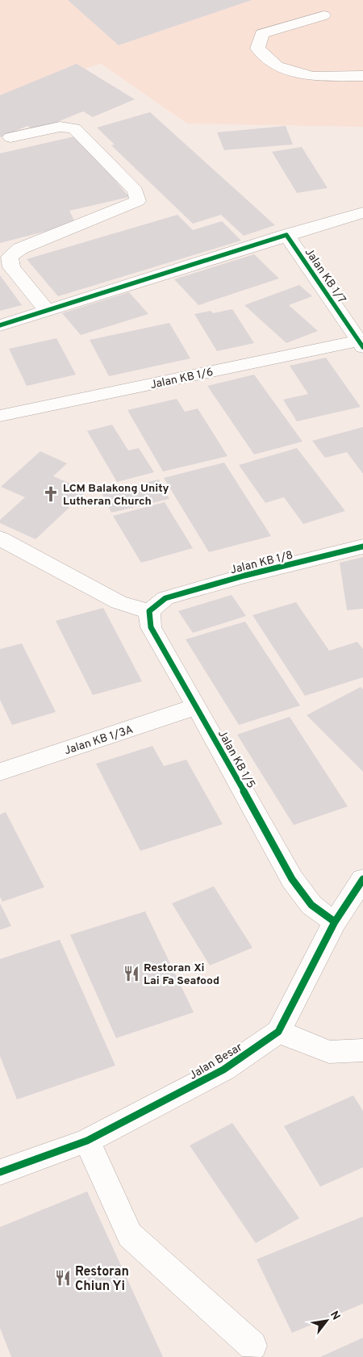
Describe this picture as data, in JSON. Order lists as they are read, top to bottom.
{
  "streets": {
    "street": [
      "Jalan KB 1/7",
      "Jalan KB 1/6",
      "Jalan KB 1/8",
      "Jalan KB 1/3A",
      "Jalan KB 1/5",
      "Jalan Besar"
    ]
  },
  "crossings": [
    ["Jalan KB 1/7", "Jalan KB 1/6"],
    ["Jalan KB 1/8", "Jalan KB 1/5"],
    ["Jalan KB 1/3A", "Jalan KB 1/5"],
    ["Jalan KB 1/5", "Jalan Besar"]
  ],
  "places": {
    "church": ["LCM Balakong Unity Lutheran Church"],
    "restaurant": ["Restoran Xi Lai Fa Seafood", "Restoran Chiun Yi"]
  },
  "north": "top right"
}
